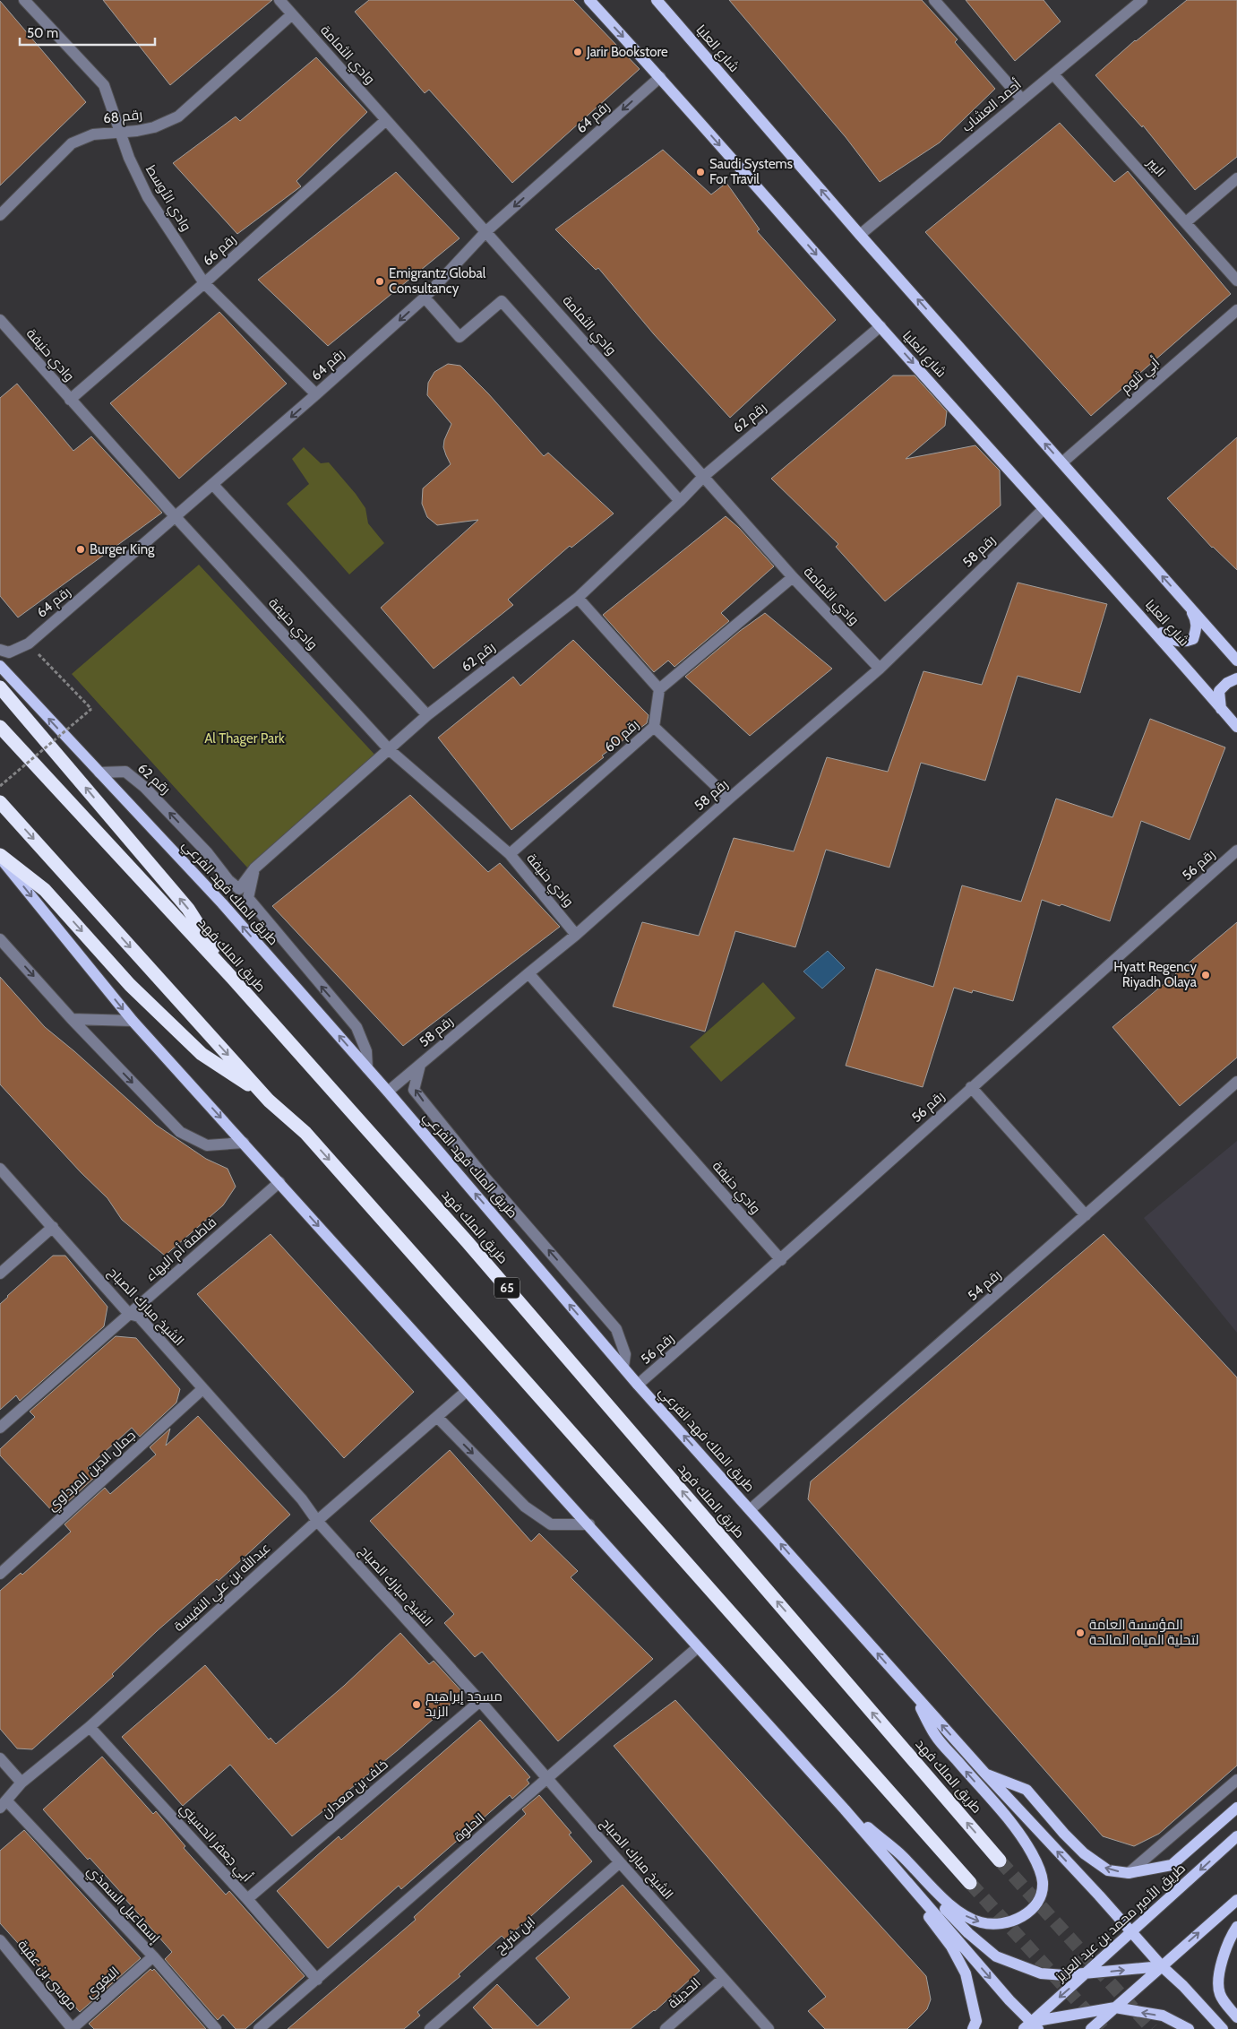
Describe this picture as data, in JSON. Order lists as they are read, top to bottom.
{
  "streets": {
    "highway": ["طريق الملك فهد", "65"],
    "main road": ["شارع العليا", "طريق الملك فهد الفرعي", "طريق الأمير محمد بن عبد العزيز"],
    "street": [
      "وادي الثمامة",
      "أحمد العشاب",
      "رقم 68",
      "رقم 64",
      "البير",
      "وادي الأوسط",
      "رقم 66",
      "وادي حنيفة",
      "أبي ثلوم",
      "رقم 62",
      "رقم 58",
      "رقم 60",
      "رقم 56",
      "فاطمة أم البهاء",
      "رقم 54",
      "الشيخ مبارك الصباح",
      "جمال الدين المرداوي",
      "عبدالله بن علي النفيسة",
      "خلف بن معدان",
      "الحلوة",
      "أبي جعفر الحسيني",
      "إسماعيل السمذي",
      "ابن شريح",
      "موسى بن عقبة",
      "البغوي",
      "الحديثة"
    ]
  },
  "crossings": [
    ["شارع العليا", "أحمد العشاب"],
    ["شارع العليا", "رقم 64"],
    ["شارع العليا", "أبي ثلوم"],
    ["شارع العليا", "رقم 62"],
    ["شارع العليا", "رقم 58"],
    ["وادي الثمامة", "رقم 68"],
    ["وادي الثمامة", "رقم 64"],
    ["وادي الثمامة", "رقم 66"],
    ["وادي الثمامة", "رقم 62"],
    ["وادي الثمامة", "رقم 58"],
    ["أحمد العشاب", "البير"],
    ["رقم 68", "وادي الأوسط"],
    ["رقم 64", "وادي الأوسط"],
    ["رقم 64", "وادي حنيفة"],
    ["وادي الأوسط", "رقم 66"],
    ["رقم 66", "وادي حنيفة"],
    ["وادي حنيفة", "رقم 62"],
    ["وادي حنيفة", "رقم 58"],
    ["وادي حنيفة", "رقم 60"],
    ["وادي حنيفة", "رقم 56"],
    ["رقم 62", "طريق الملك فهد الفرعي"],
    ["رقم 58", "طريق الملك فهد الفرعي"],
    ["رقم 56", "طريق الملك فهد الفرعي"],
    ["طريق الملك فهد الفرعي", "رقم 54"],
    ["فاطمة أم البهاء", "الشيخ مبارك الصباح"],
    ["الشيخ مبارك الصباح", "جمال الدين المرداوي"],
    ["الشيخ مبارك الصباح", "عبدالله بن علي النفيسة"],
    ["الشيخ مبارك الصباح", "خلف بن معدان"],
    ["الشيخ مبارك الصباح", "الحلوة"],
    ["الشيخ مبارك الصباح", "ابن شريح"],
    ["الشيخ مبارك الصباح", "الحديثة"],
    ["عبدالله بن علي النفيسة", "أبي جعفر الحسيني"],
    ["عبدالله بن علي النفيسة", "إسماعيل السمذي"],
    ["خلف بن معدان", "أبي جعفر الحسيني"],
    ["الحلوة", "أبي جعفر الحسيني"],
    ["إسماعيل السمذي", "البغوي"],
    ["موسى بن عقبة", "البغوي"]
  ],
  "one_way": ["رقم 64", "طريق الملك فهد الفرعي"],
  "parks": ["Al Thager Park"],
  "places": [
    "Jarir Bookstore",
    "Saudi Systems For Travil",
    "Emigrantz Global Consultancy",
    "Burger King",
    "Hyatt Regency Riyadh Olaya",
    "المؤسسة العامة لتحلية المياه المالحة",
    "مسجد إبراهيم الزيد"
  ],
  "scale_bar": "50 m"
}
